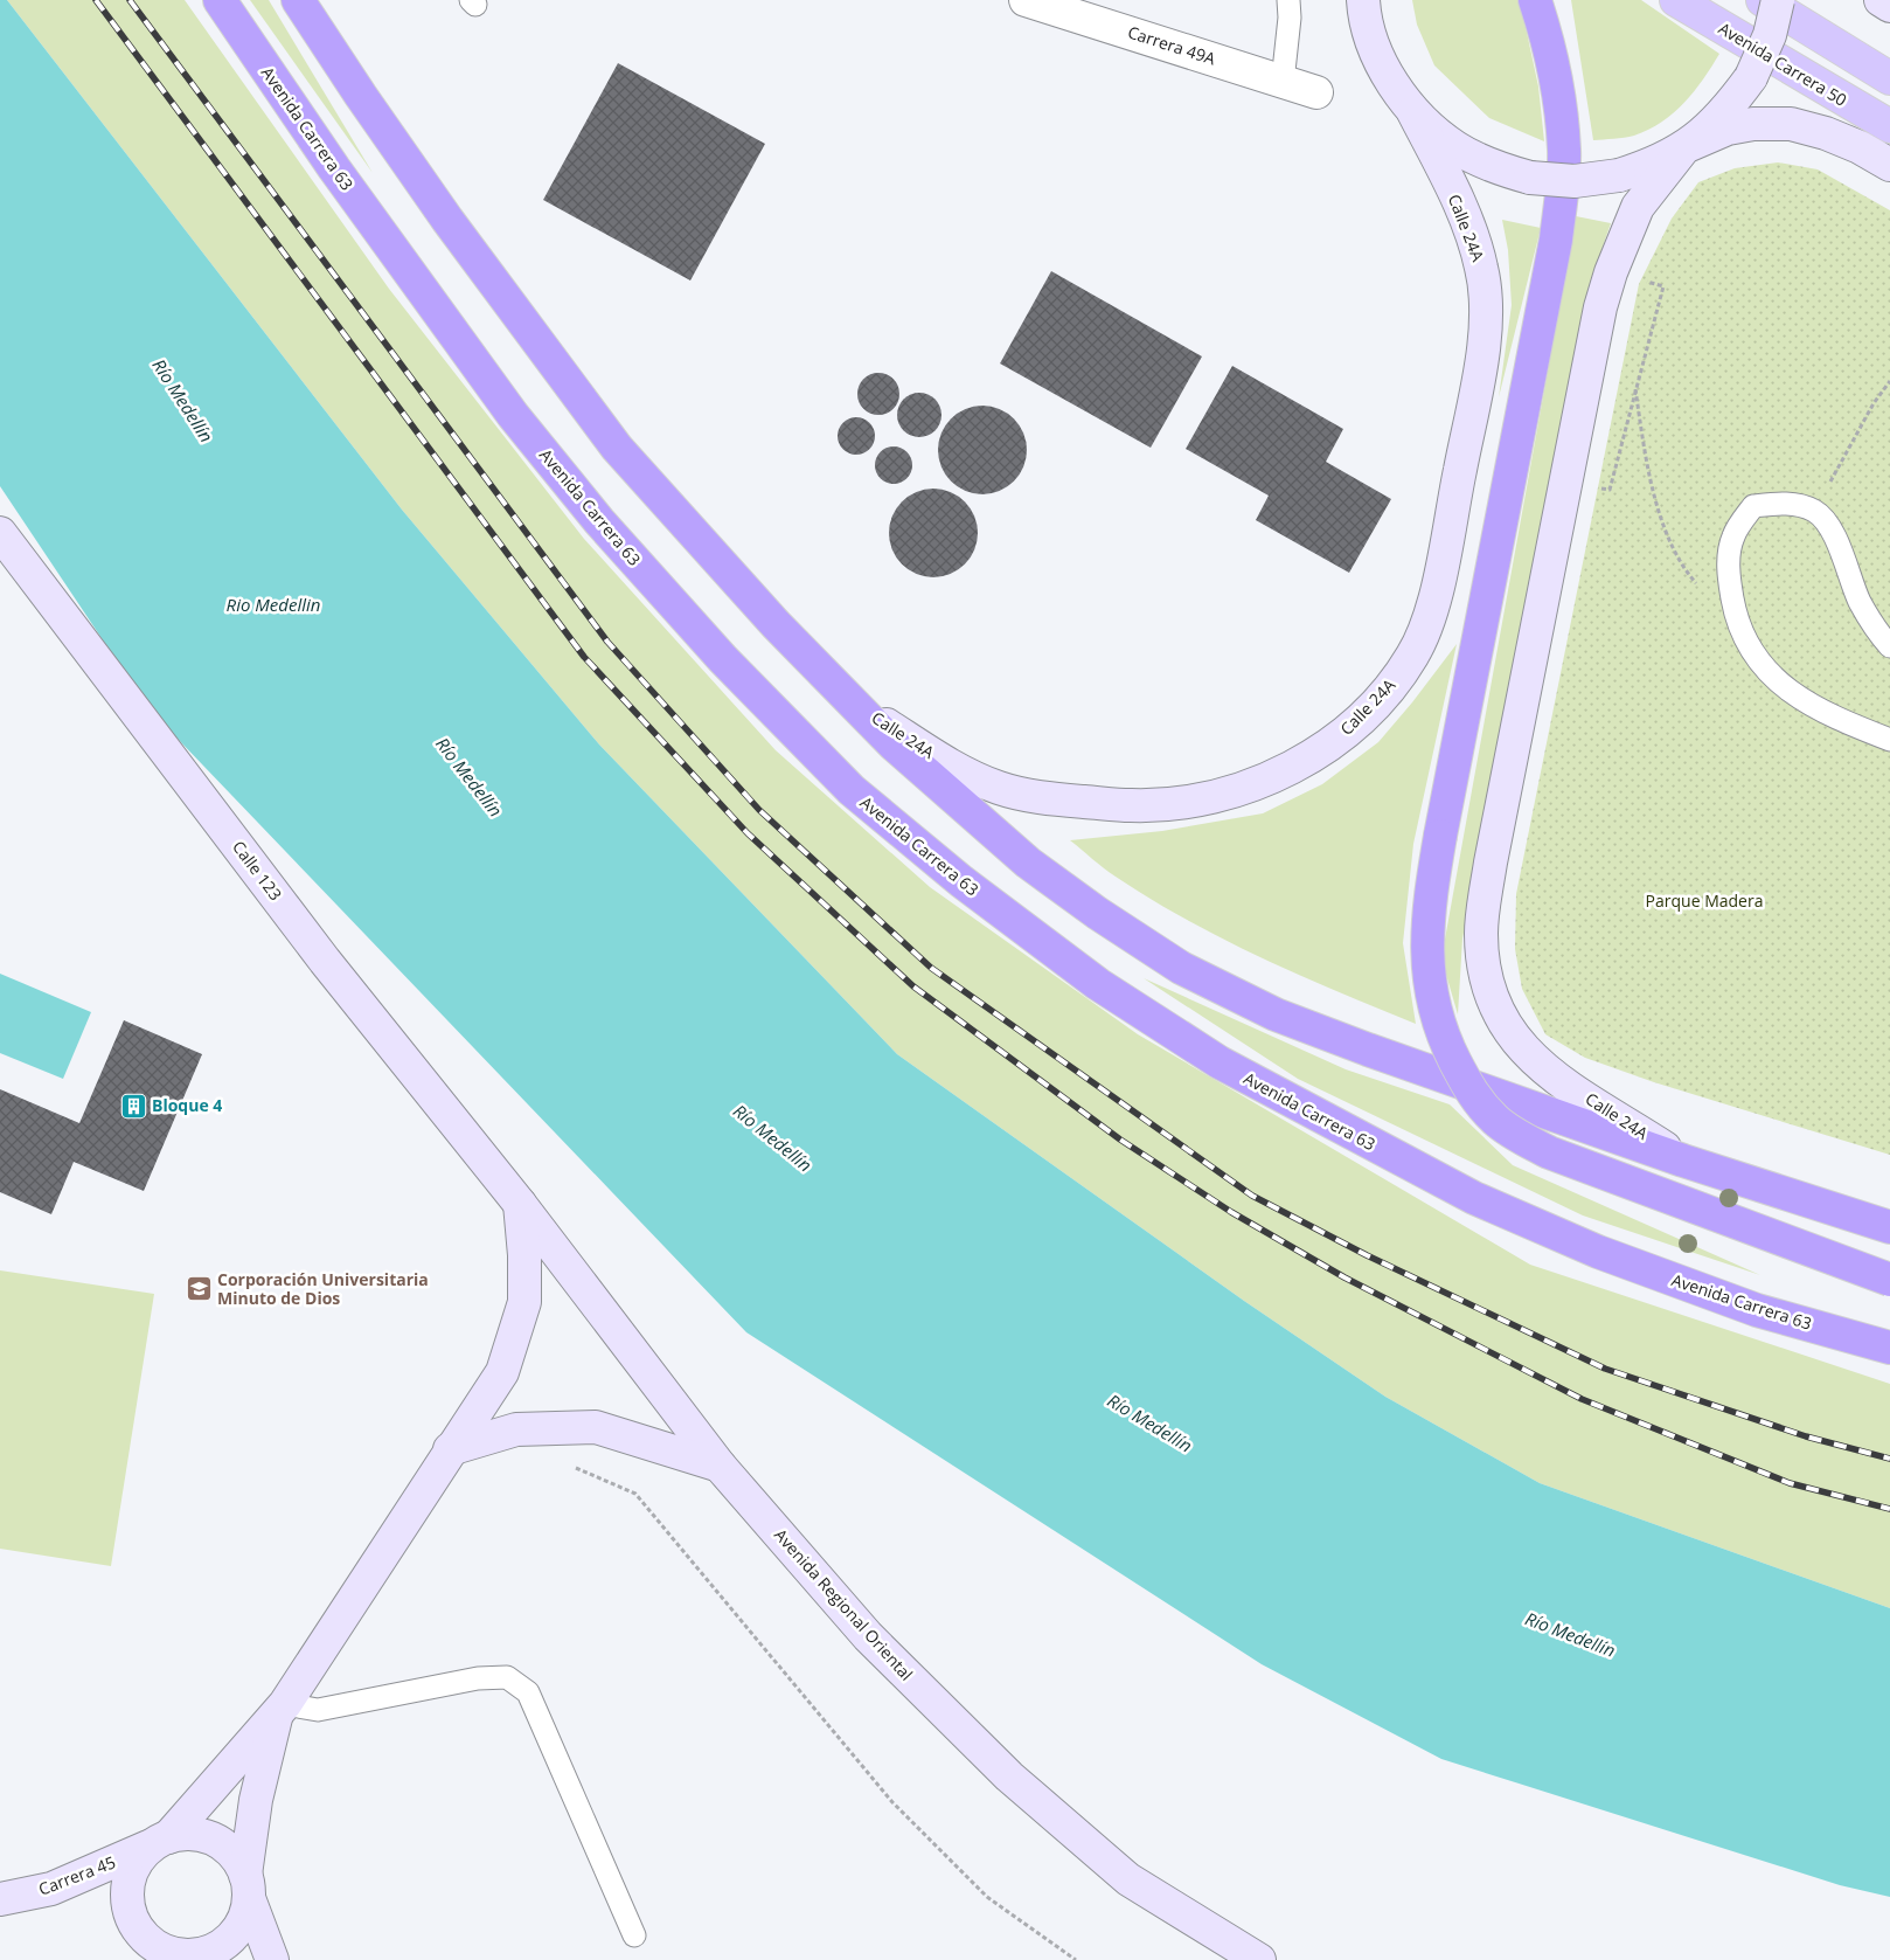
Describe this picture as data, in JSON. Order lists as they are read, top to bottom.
{
  "streets": {
    "highway": ["Avenida Carrera 63"],
    "main road": [
      "Avenida Carrera 50",
      "Calle 24A",
      "Calle 123",
      "Avenida Regional Oriental",
      "Carrera 45"
    ],
    "street": ["Carrera 49A"]
  },
  "crossings": [
    ["Calle 123", "Avenida Regional Oriental"]
  ],
  "water": ["Río Medellín", "Rio Medellin"],
  "parks": ["Parque Madera"],
  "places": {
    "building": ["Bloque 4"],
    "school or university": ["Corporación Universitaria Minuto de Dios"]
  }
}
